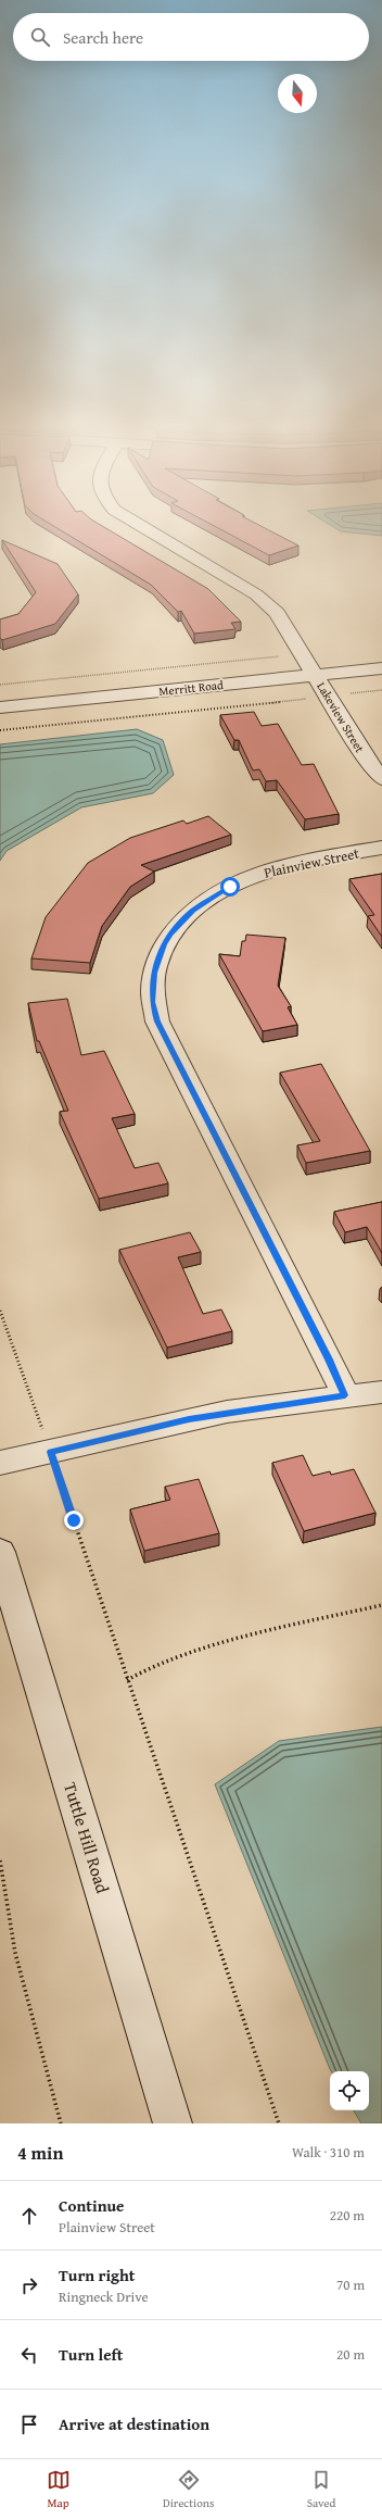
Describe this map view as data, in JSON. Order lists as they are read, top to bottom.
{
  "streets": {
    "street": [
      "Merritt Road",
      "Lakeview Street",
      "Plainview Street",
      "Tuttle Hill Road"
    ]
  },
  "crossings": [
    ["Merritt Road", "Lakeview Street"]
  ],
  "north": "bottom",
  "page": {
    "search": "Search here",
    "heading": ["4 min", "Walk · 310 m"],
    "list": [
      ["Continue", "Plainview Street", "220 m"],
      ["Turn right", "Ringneck Drive", "70 m"],
      ["Turn left", "20 m"],
      "Arrive at destination"
    ],
    "nav": ["Map", "Directions", "Saved"]
  }
}
